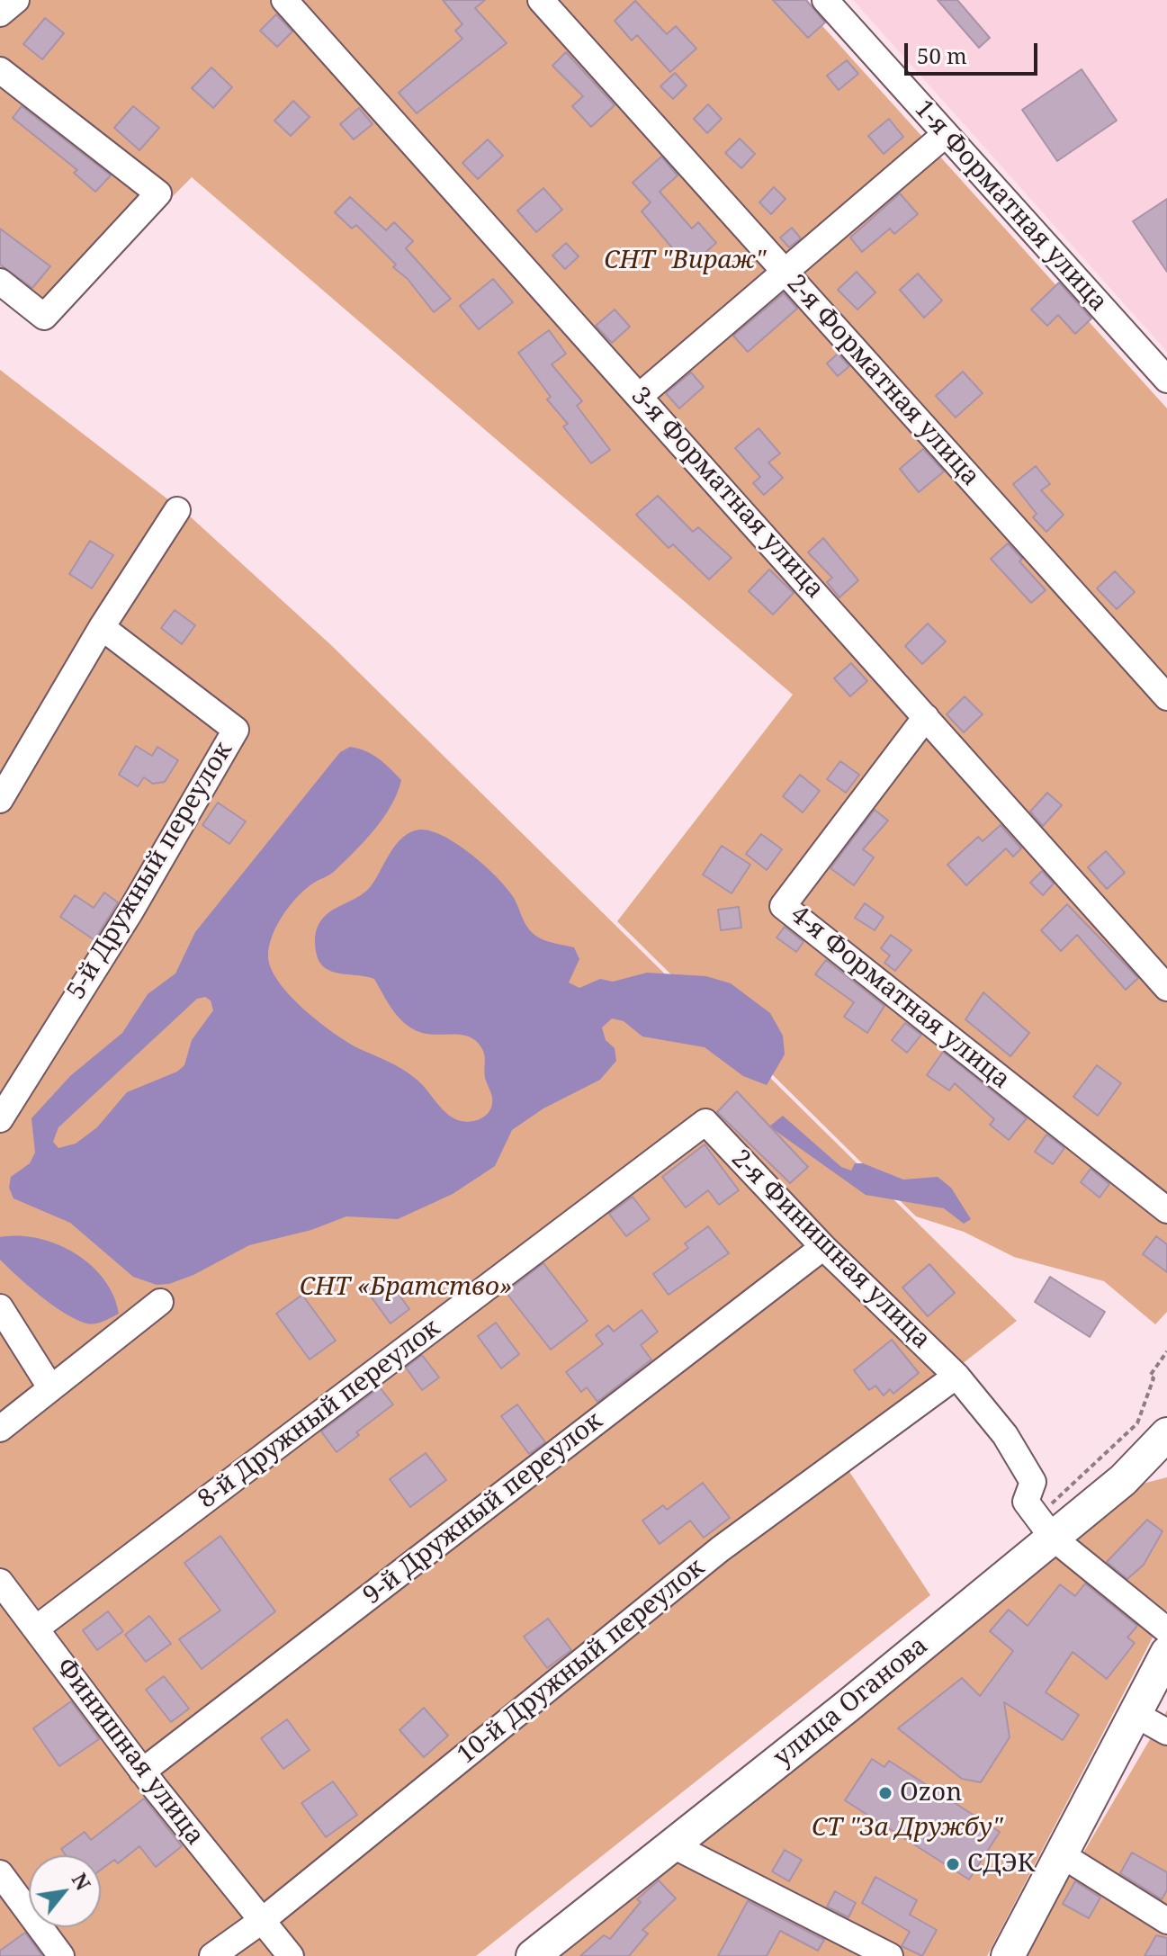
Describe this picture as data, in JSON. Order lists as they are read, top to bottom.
{
  "streets": {
    "main road": ["улица Оганова"],
    "street": [
      "1-я Форматная улица",
      "2-я Форматная улица",
      "3-я Форматная улица",
      "5-й Дружный переулок",
      "4-я Форматная улица",
      "2-я Финишная улица",
      "8-й Дружный переулок",
      "9-й Дружный переулок",
      "10-й Дружный переулок",
      "Финишная улица"
    ]
  },
  "crossings": [
    ["3-я Форматная улица", "4-я Форматная улица"],
    ["2-я Финишная улица", "8-й Дружный переулок"],
    ["2-я Финишная улица", "9-й Дружный переулок"],
    ["2-я Финишная улица", "10-й Дружный переулок"],
    ["2-я Финишная улица", "улица Оганова"],
    ["8-й Дружный переулок", "Финишная улица"],
    ["9-й Дружный переулок", "Финишная улица"],
    ["10-й Дружный переулок", "Финишная улица"]
  ],
  "parks": ["СНТ \"Вираж\"", "СНТ «Братство»", "СТ \"За Дружбу\""],
  "places": ["Ozon", "СДЭК"],
  "scale_bar": "50 m",
  "north": "top right"
}
